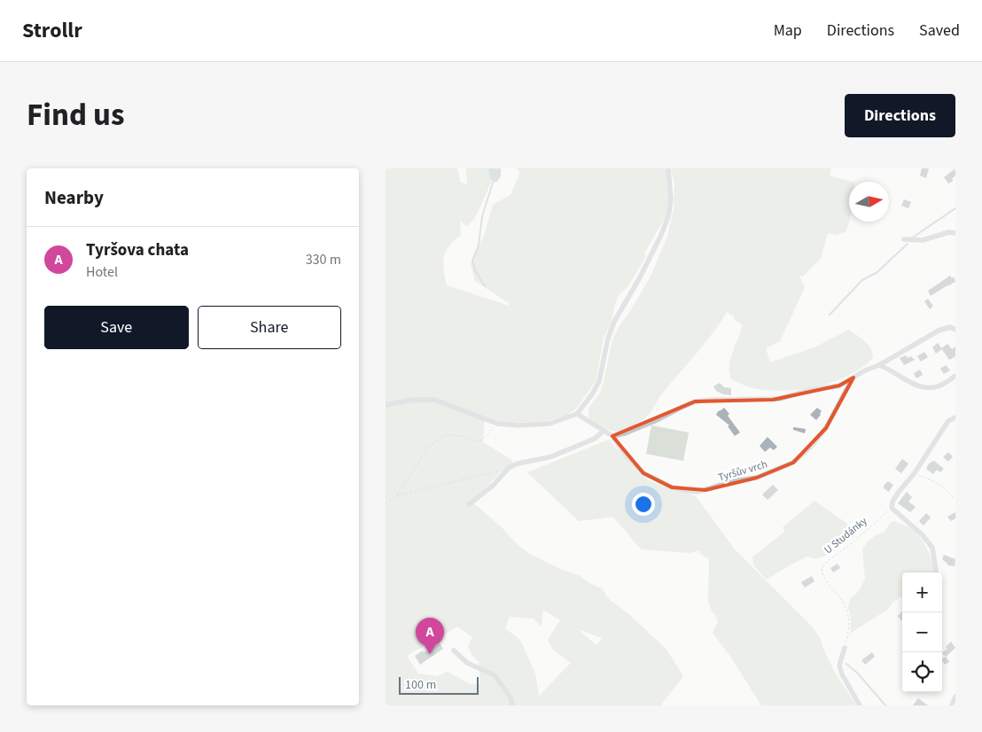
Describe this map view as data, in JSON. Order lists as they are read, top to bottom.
{
  "streets": {
    "street": ["Tyršův vrch"],
    "path": ["U Studánky"]
  },
  "scale_bar": "100 m",
  "north": "right",
  "page": {
    "header": "Strollr",
    "nav": ["Map", "Directions", "Saved"],
    "title": "Find us",
    "buttons": [
      "Directions",
      ["Save", "Share"]
    ],
    "heading": "Nearby",
    "list": [
      {
        "mark": "A",
        "name": "Tyršova chata",
        "note": "Hotel",
        "value": "330 m"
      }
    ],
    "map_buttons": ["+", "−"],
    "pins": "A",
    "scale": "100 m"
  }
}
